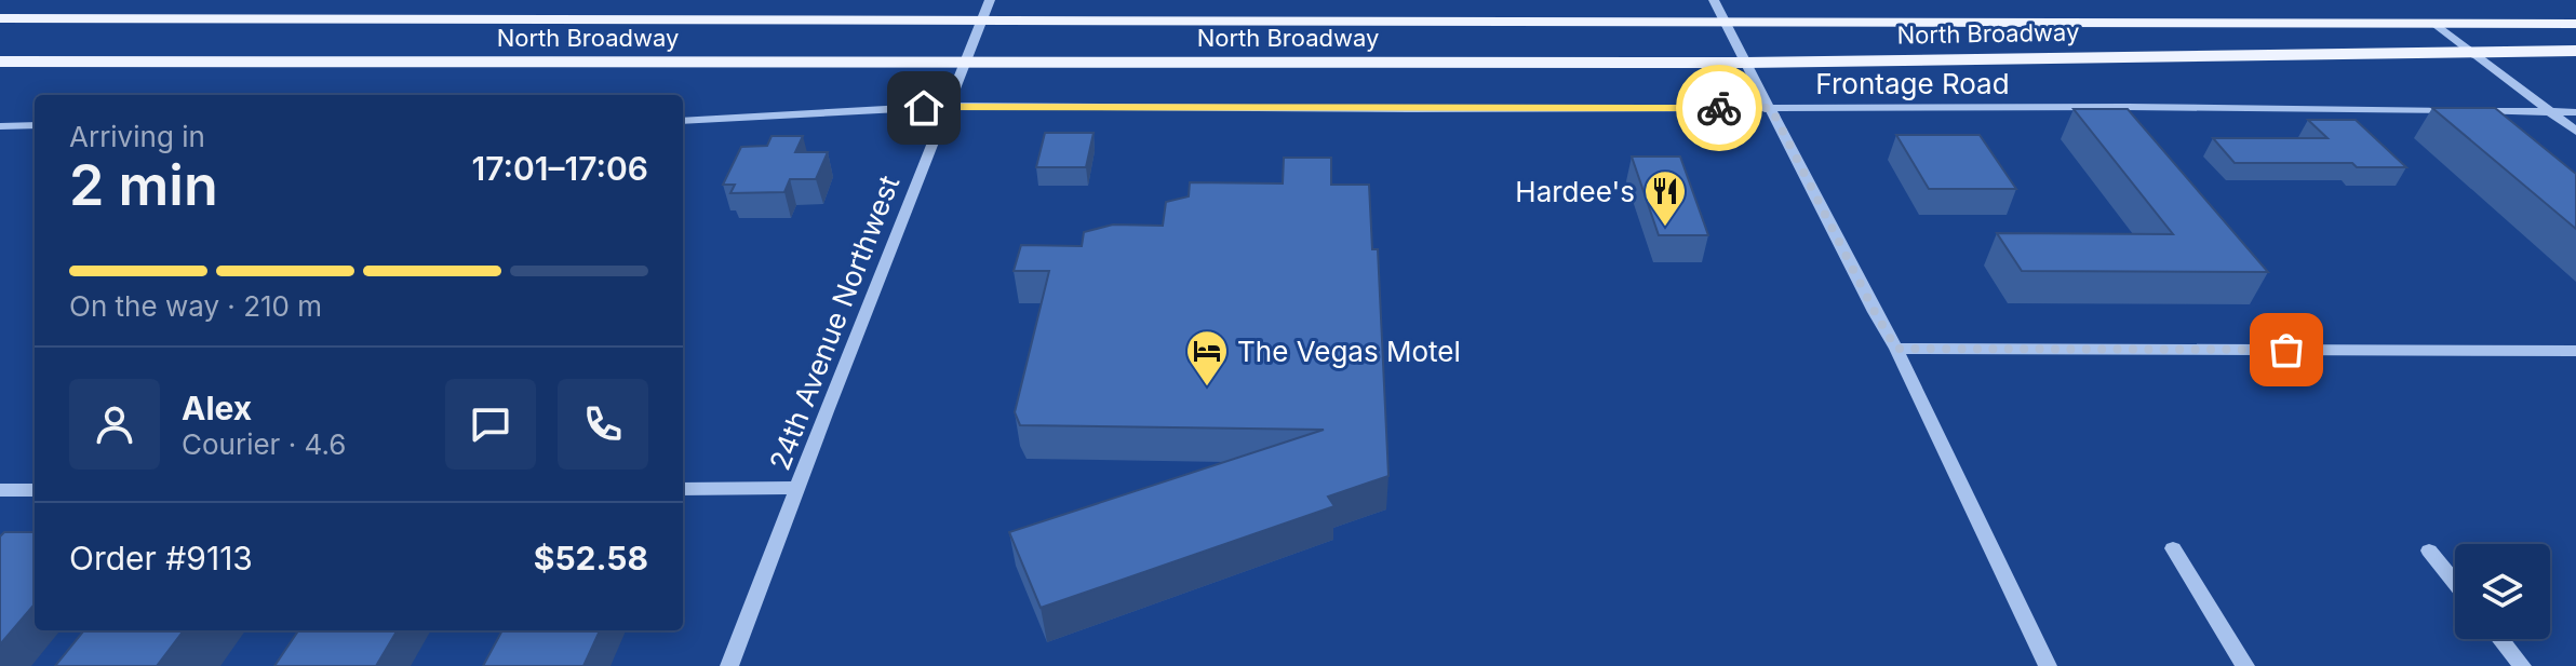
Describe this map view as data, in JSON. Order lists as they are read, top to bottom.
{
  "streets": {
    "main road": ["North Broadway"],
    "street": ["Frontage Road", "24th Avenue Northwest"]
  },
  "crossings": [
    ["North Broadway", "24th Avenue Northwest"],
    ["Frontage Road", "24th Avenue Northwest"]
  ],
  "places": {
    "restaurant": ["Hardee's"],
    "hotel": ["The Vegas Motel"]
  },
  "page": {
    "heading": ["2 min", "Arriving in", "17:01–17:06"],
    "panel": [
      "Alex",
      "Courier · 4.6",
      "Order #9113",
      "$52.58"
    ],
    "bar": "On the way · 210 m"
  }
}
